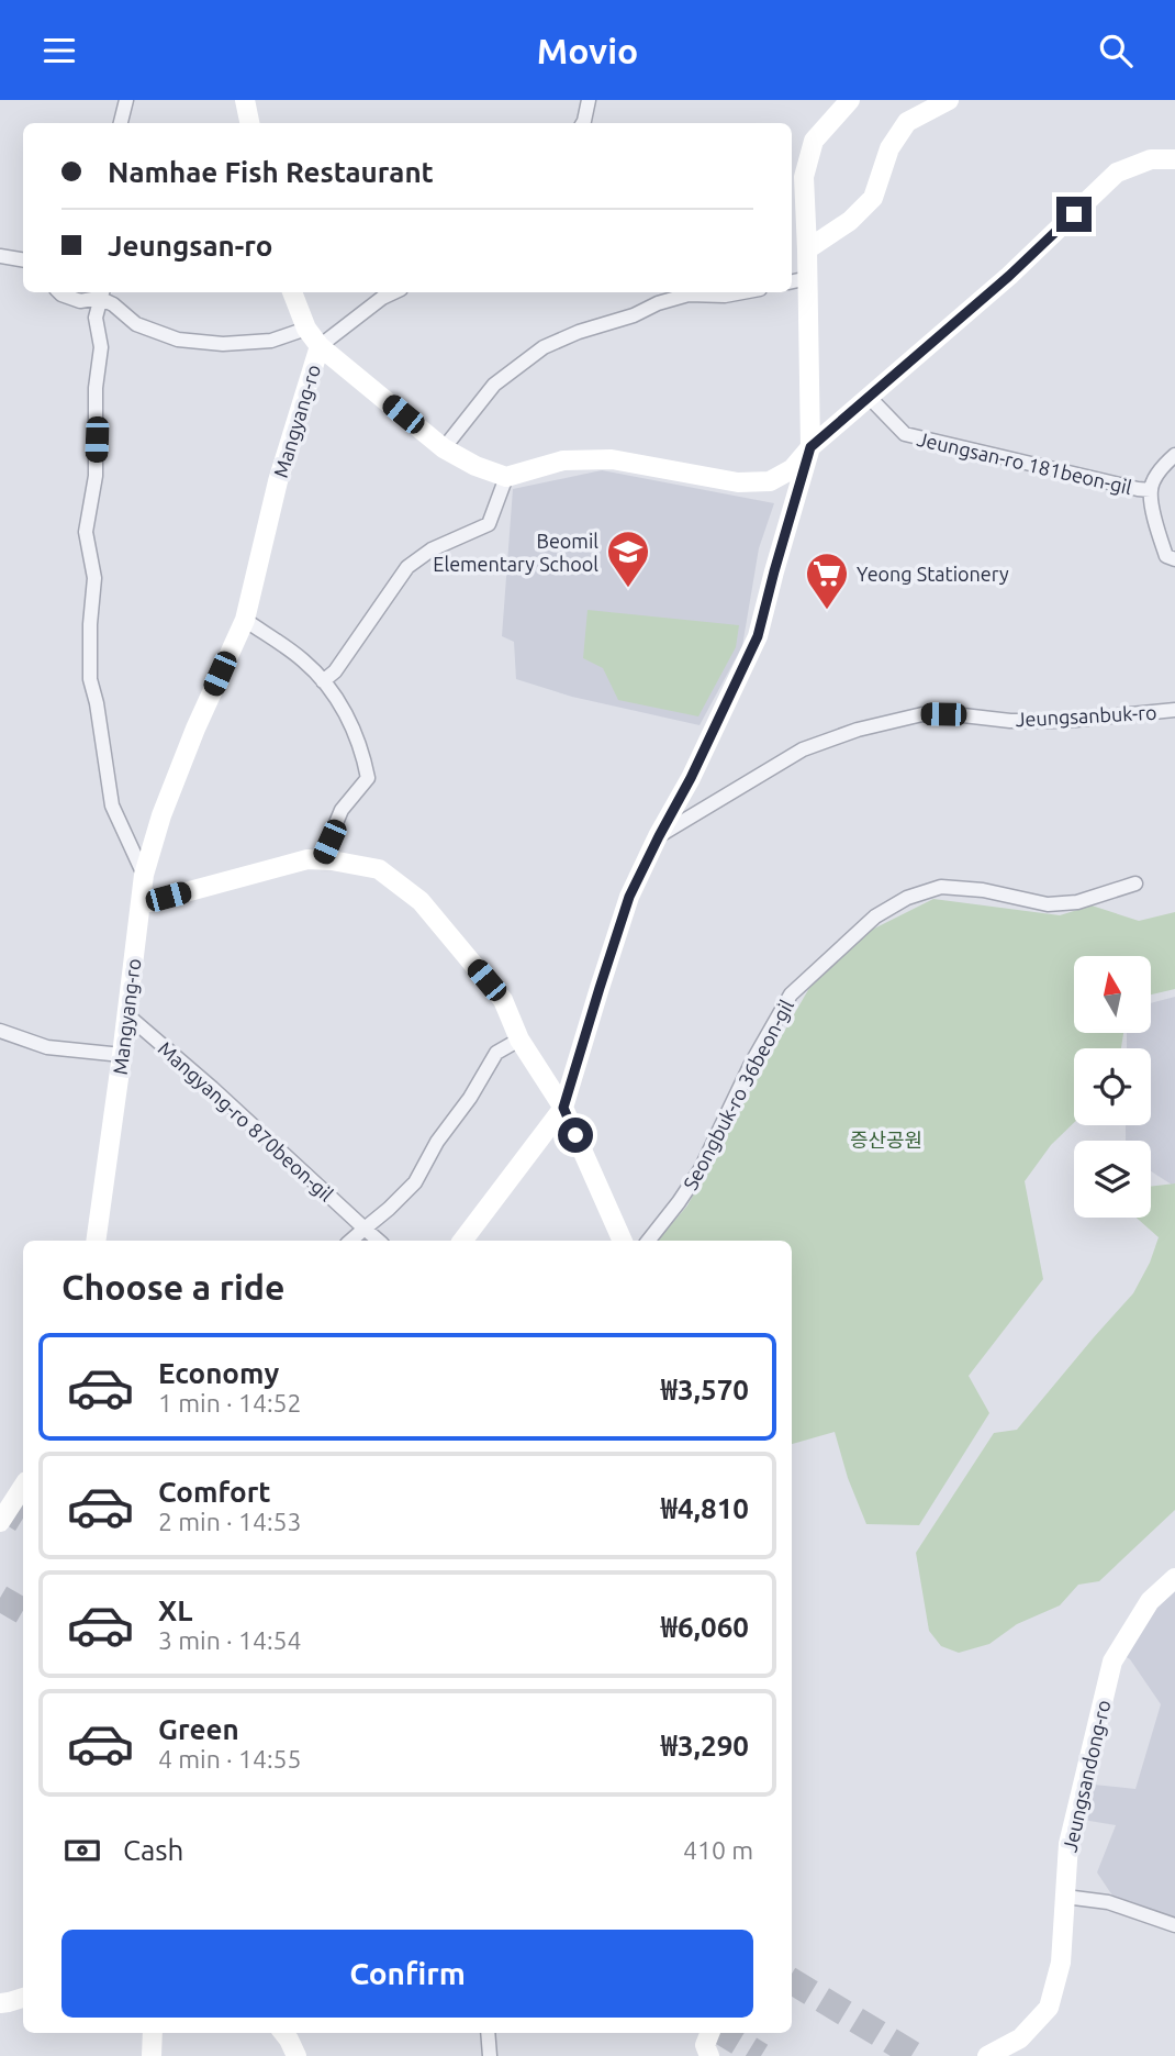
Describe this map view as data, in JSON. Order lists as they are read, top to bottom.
{
  "streets": {
    "main road": ["Mangyang-ro", "Jeungsandong-ro"],
    "street": [
      "Jeungsan-ro 181beon-gil",
      "Jeungsanbuk-ro",
      "Seongbuk-ro 36beon-gil",
      "Mangyang-ro 870beon-gil"
    ]
  },
  "crossings": [
    ["Mangyang-ro", "Mangyang-ro 870beon-gil"]
  ],
  "parks": ["증산공원"],
  "places": {
    "school or university": ["Beomil Elementary School"],
    "supermarket": ["Yeong Stationery"]
  },
  "north": "top",
  "page": {
    "header": "Movio",
    "banner": ["Namhae Fish Restaurant", "Jeungsan-ro"],
    "heading": "Choose a ride",
    "list": [
      {
        "name": "Economy",
        "note": "1 min · 14:52",
        "value": "₩3,570"
      },
      {
        "name": "Comfort",
        "note": "2 min · 14:53",
        "value": "₩4,810"
      },
      {
        "name": "XL",
        "note": "3 min · 14:54",
        "value": "₩6,060"
      },
      {
        "name": "Green",
        "note": "4 min · 14:55",
        "value": "₩3,290"
      }
    ],
    "pay": ["Cash", "410 m"],
    "buttons": "Confirm"
  }
}
